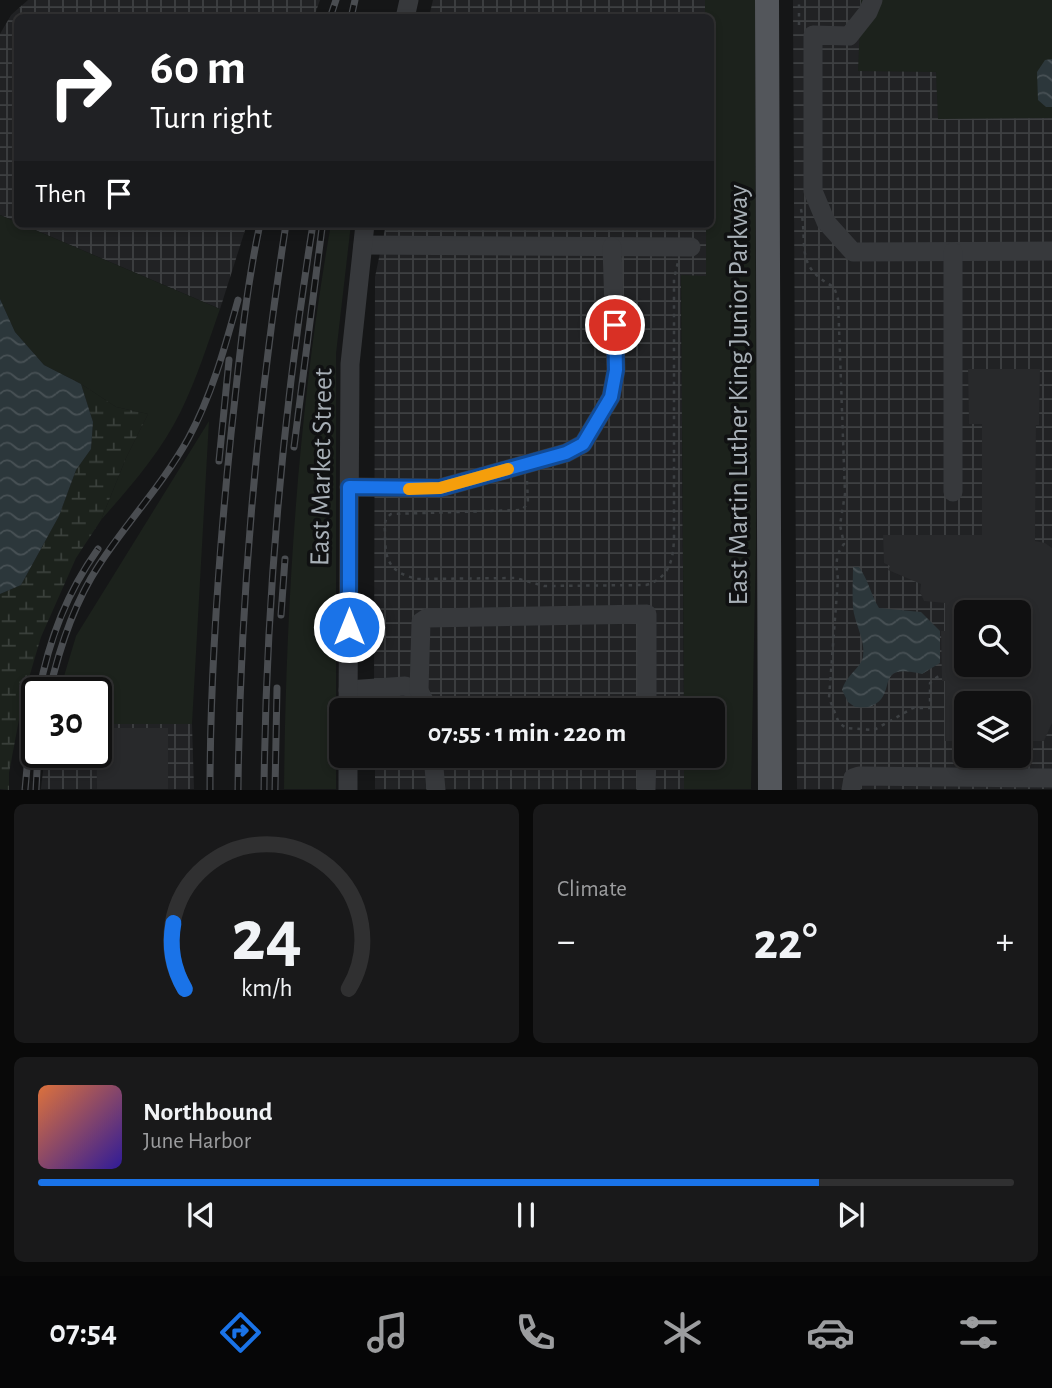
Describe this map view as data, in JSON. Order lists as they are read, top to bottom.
{
  "streets": {
    "main road": ["East Martin Luther King Junior Parkway"],
    "street": ["East Market Street"]
  },
  "page": {
    "turn": ["60 m", "Turn right"],
    "then": "Then",
    "limit": "30",
    "trip": "07:55 · 1 min · 220 m",
    "tile": "Climate",
    "heat": ["−", "22°", "+"],
    "song": ["Northbound", "June Harbor"],
    "tabs": "07:54",
    "gauge": ["24", "km/h"]
  }
}
